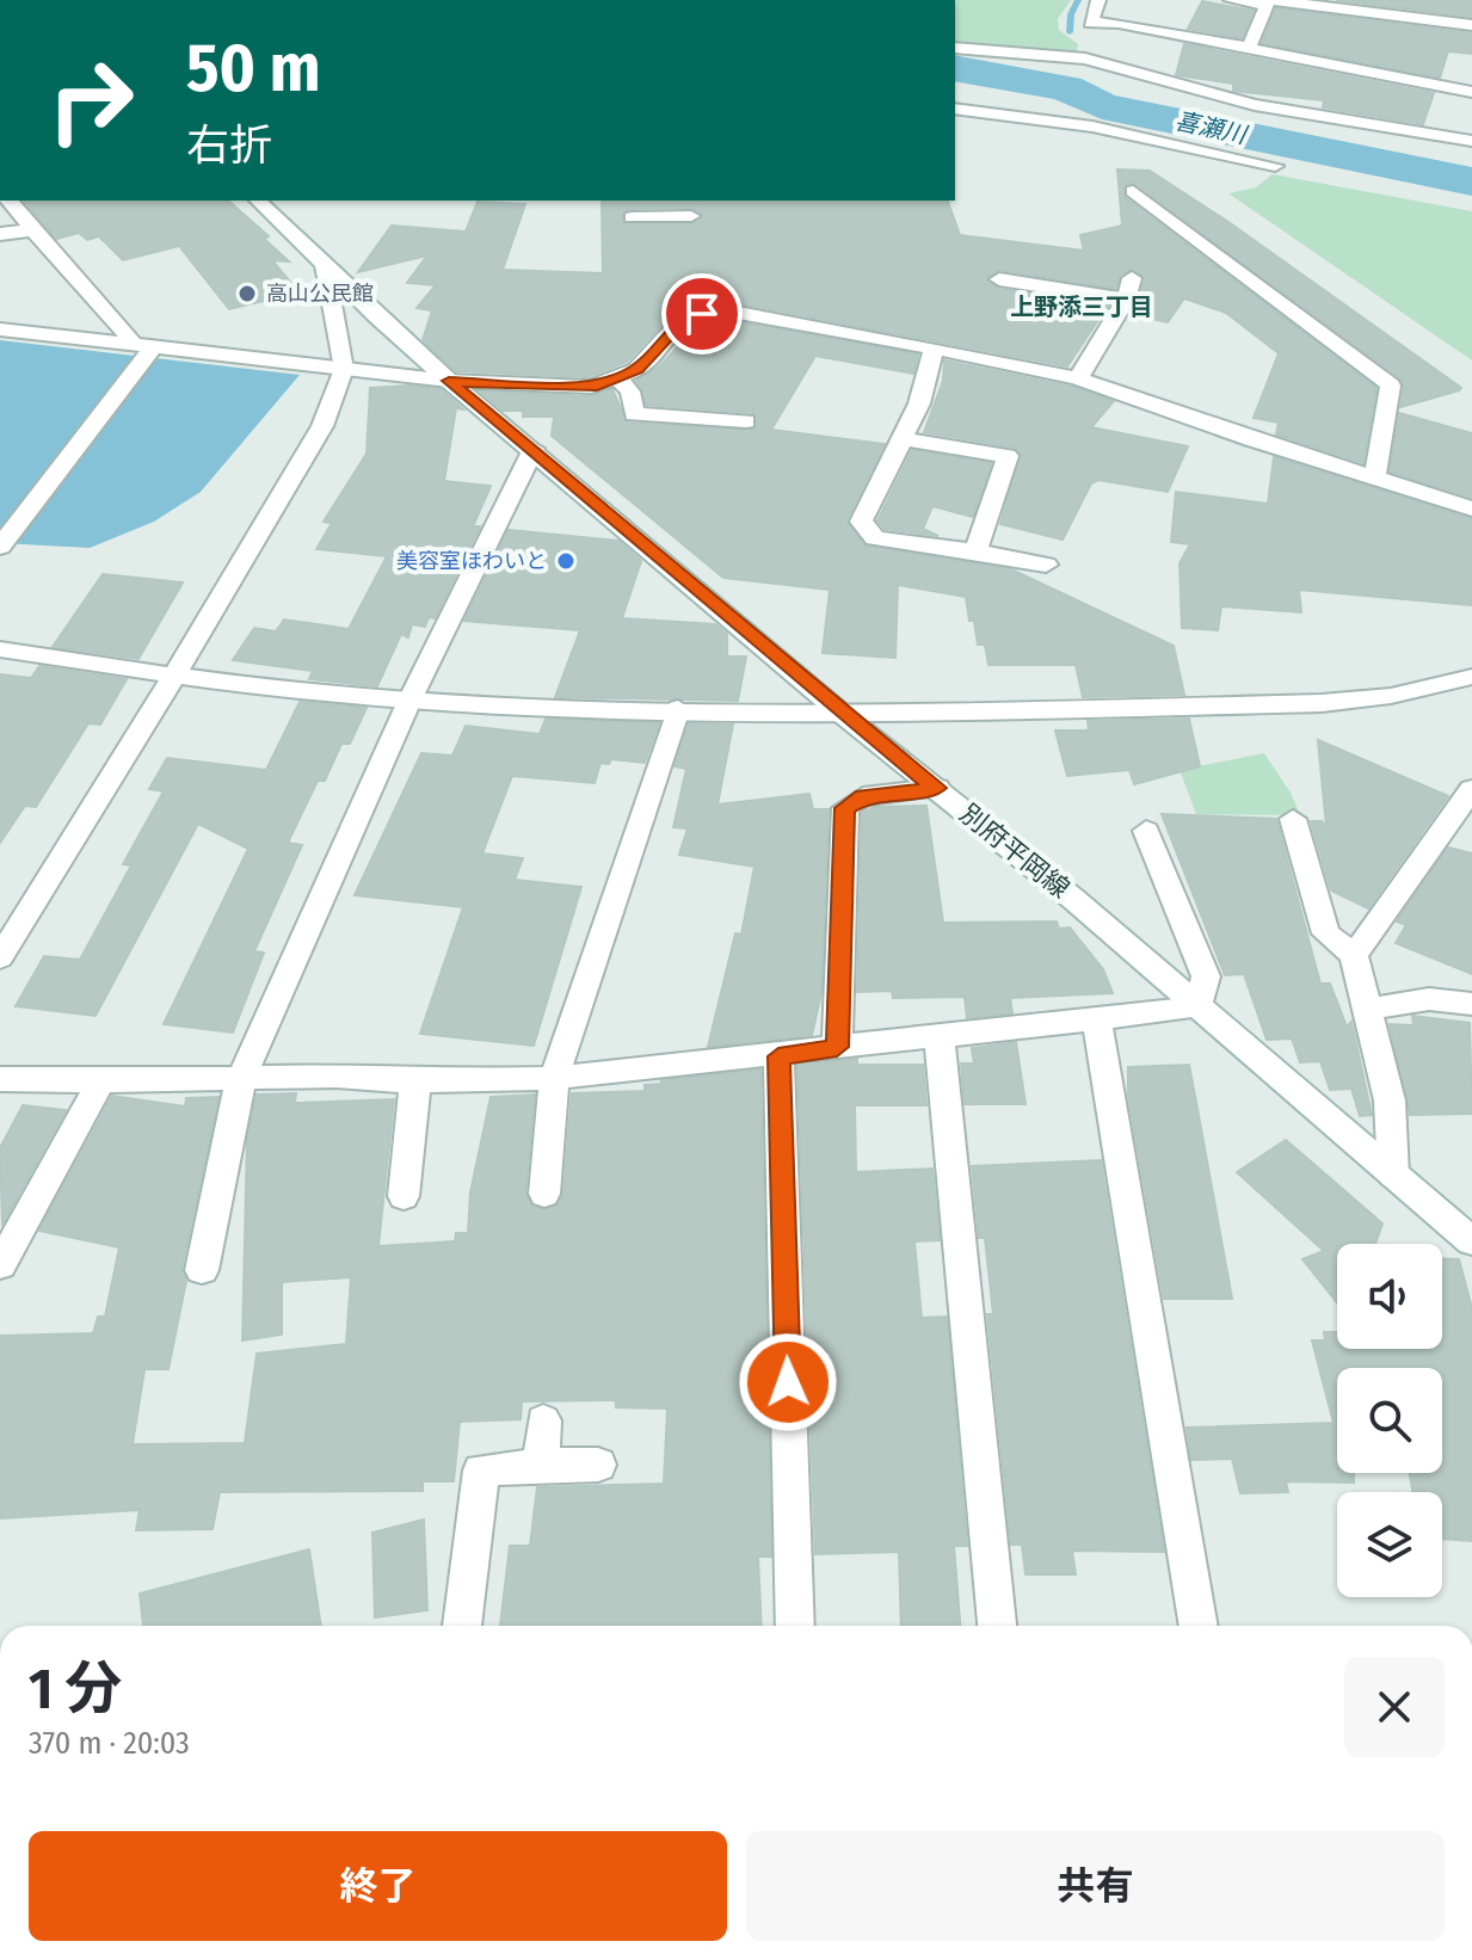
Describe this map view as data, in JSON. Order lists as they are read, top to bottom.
{
  "streets": {
    "street": ["別府平岡線"]
  },
  "districts": ["上野添三丁目"],
  "water": ["喜瀬川"],
  "places": ["高山公民館", "美容室ほわいと"],
  "page": {
    "turn": ["50 m", "右折"],
    "heading": ["1 分", "370 m · 20:03"],
    "buttons": ["終了", "共有"]
  }
}
